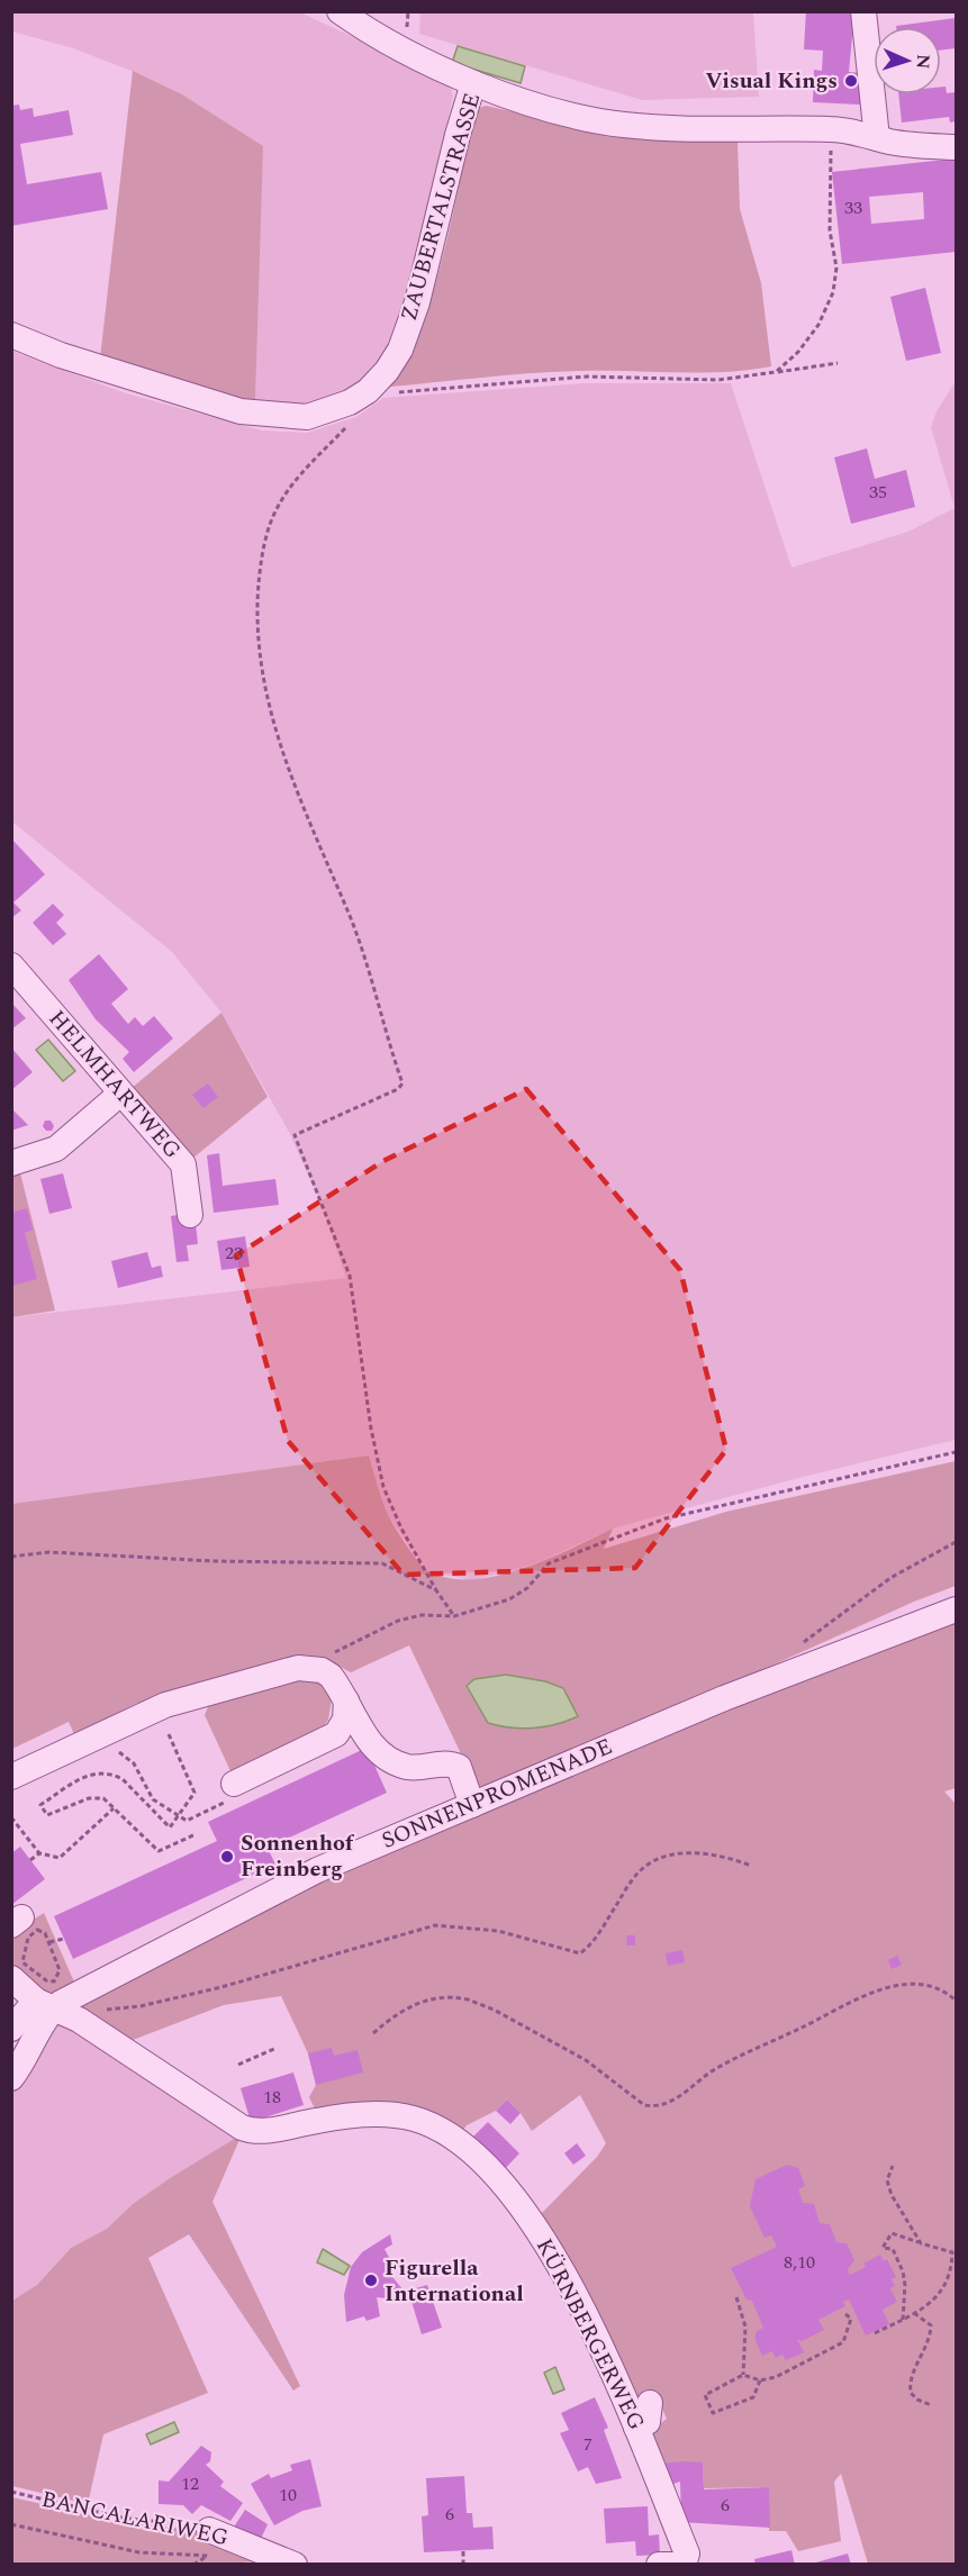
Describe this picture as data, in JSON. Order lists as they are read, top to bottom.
{
  "streets": {
    "street": [
      "ZAUBERTALSTRASSE",
      "HELMHARTWEG",
      "SONNENPROMENADE",
      "KÜRNBERGERWEG",
      "BANCALARIWEG"
    ]
  },
  "crossings": [
    ["SONNENPROMENADE", "KÜRNBERGERWEG"]
  ],
  "places": ["Visual Kings", "Sonnenhof Freinberg", "Figurella International"],
  "house_numbers": [
    "33",
    "35",
    "23",
    "18",
    "8,10",
    "7",
    "12",
    "10",
    "6",
    "6"
  ],
  "north": "right"
}
